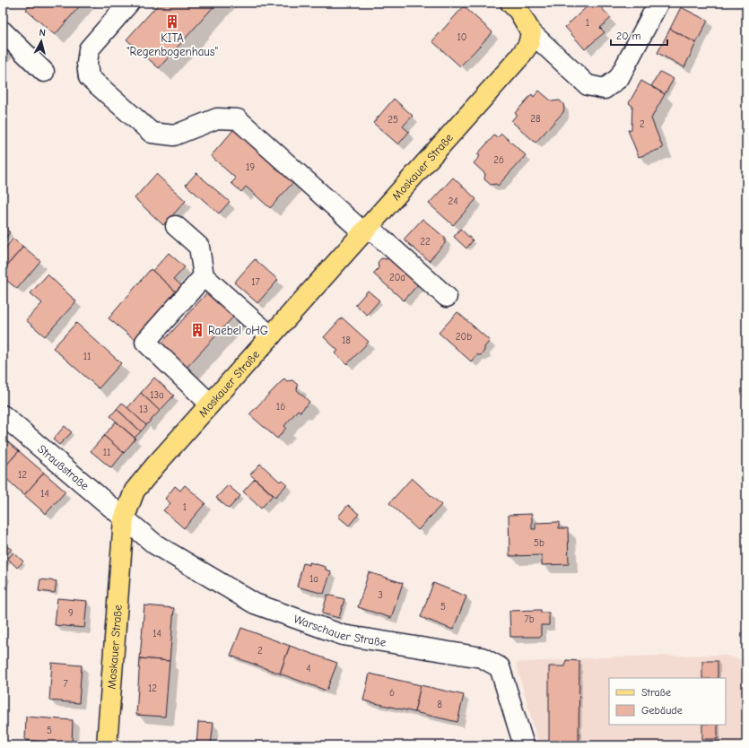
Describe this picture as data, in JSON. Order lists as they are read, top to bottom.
{
  "streets": {
    "main road": ["Moskauer Straße"],
    "street": ["Straußstraße", "Warschauer Straße"]
  },
  "crossings": [
    ["Moskauer Straße", "Straußstraße"],
    ["Moskauer Straße", "Warschauer Straße"],
    ["Straußstraße", "Warschauer Straße"]
  ],
  "places": {
    "building": ["KITA \"Regenbogenhaus\"", "Raebel oHG"]
  },
  "house_numbers": [
    "1",
    "10",
    "28",
    "25",
    "2",
    "26",
    "19",
    "24",
    "22",
    "20a",
    "17",
    "20b",
    "18",
    "11",
    "13a",
    "16",
    "13",
    "11",
    "12",
    "14",
    "1",
    "5b",
    "1a",
    "3",
    "5",
    "9",
    "7b",
    "14",
    "2",
    "4",
    "7",
    "12",
    "6",
    "8",
    "5"
  ],
  "legend": ["Straße", "Gebäude"],
  "scale_bar": "20 m",
  "north": "top"
}
